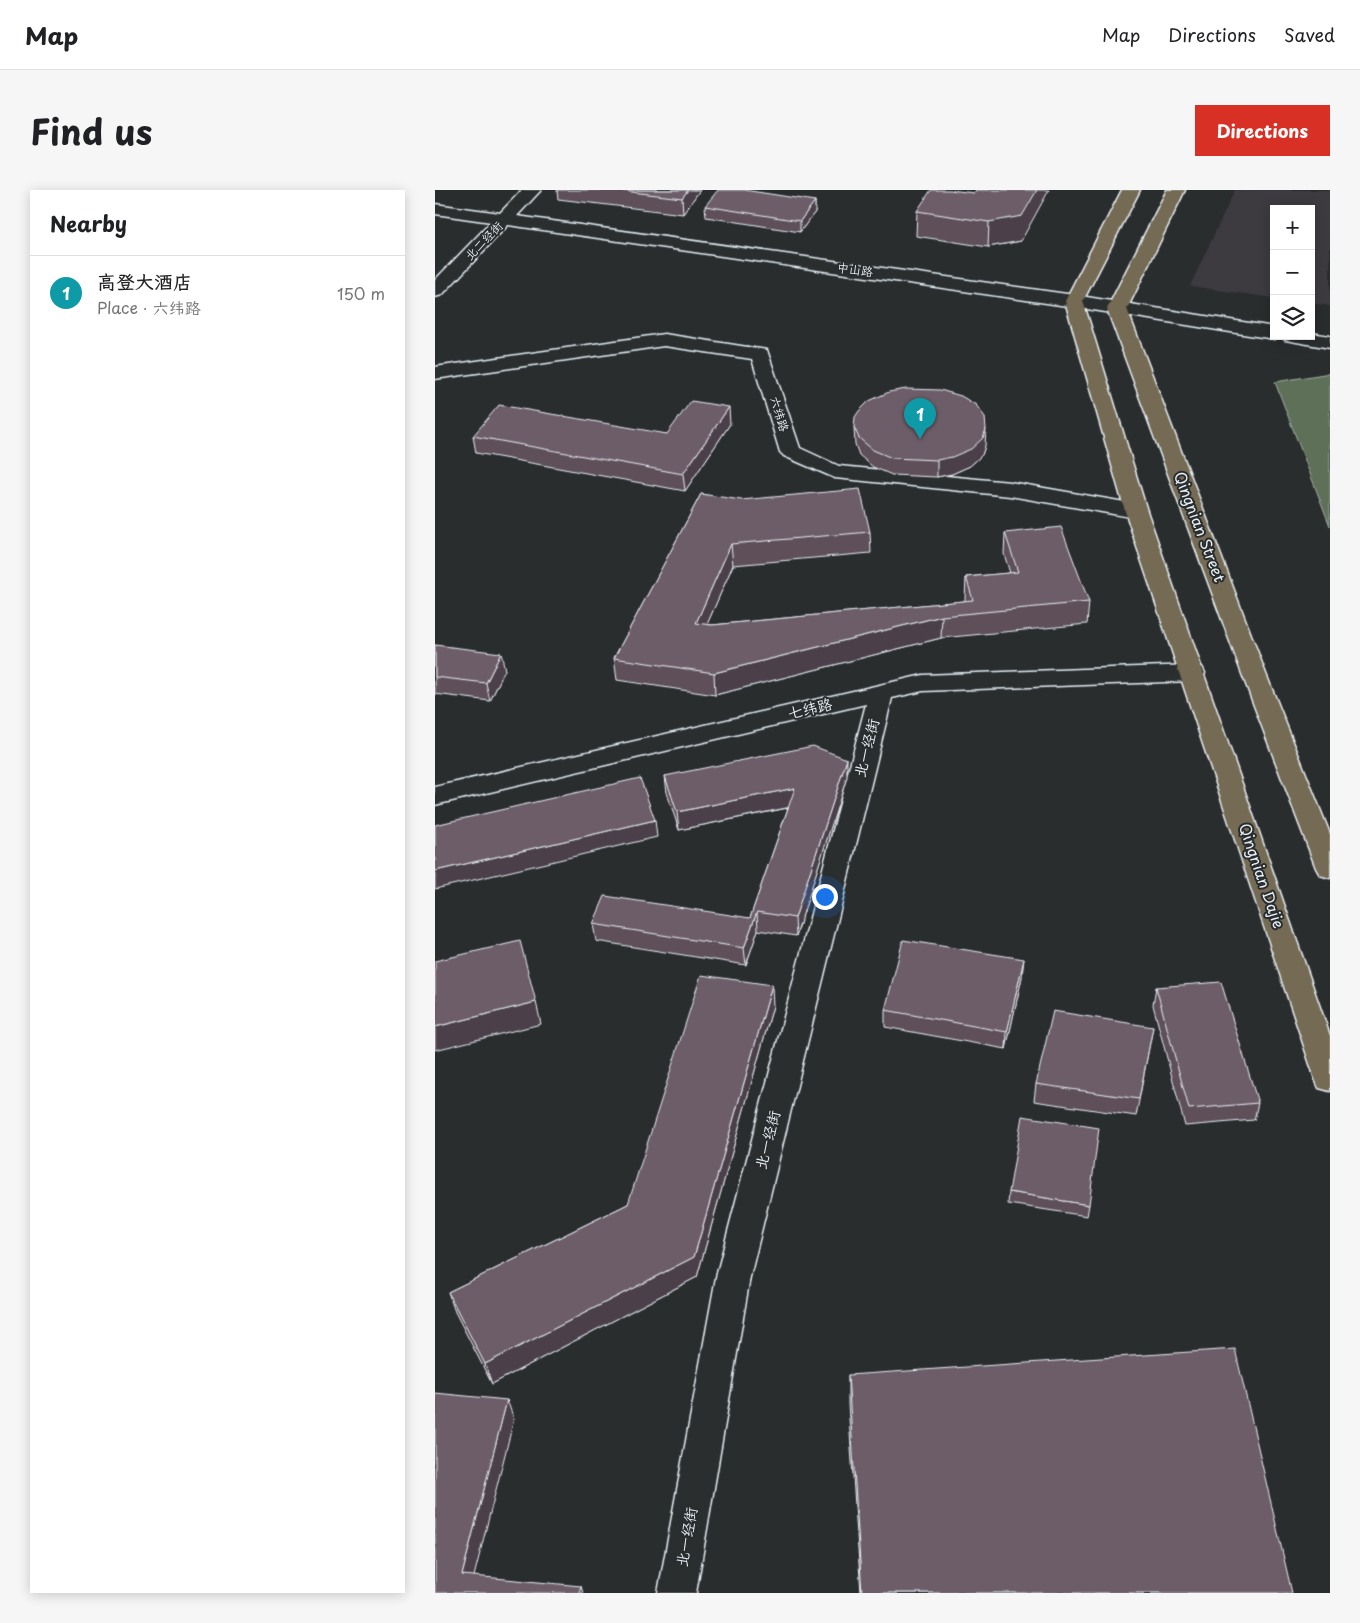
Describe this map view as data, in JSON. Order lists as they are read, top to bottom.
{
  "streets": {
    "main road": ["Qingnian Street", "Qingnian Dajie"],
    "street": [
      "北二经街",
      "中山路",
      "六纬路",
      "七纬路",
      "北一经街"
    ]
  },
  "crossings": [
    ["北二经街", "中山路"],
    ["中山路", "Qingnian Street"],
    ["七纬路", "北一经街"],
    ["七纬路", "Qingnian Dajie"]
  ],
  "page": {
    "header": "Map",
    "nav": ["Map", "Directions", "Saved"],
    "title": "Find us",
    "buttons": "Directions",
    "heading": "Nearby",
    "map_buttons": ["+", "−"],
    "list": [
      {
        "mark": "1",
        "name": "高登大酒店",
        "note": "Place · 六纬路",
        "value": "150 m"
      }
    ],
    "pins": "1"
  }
}
